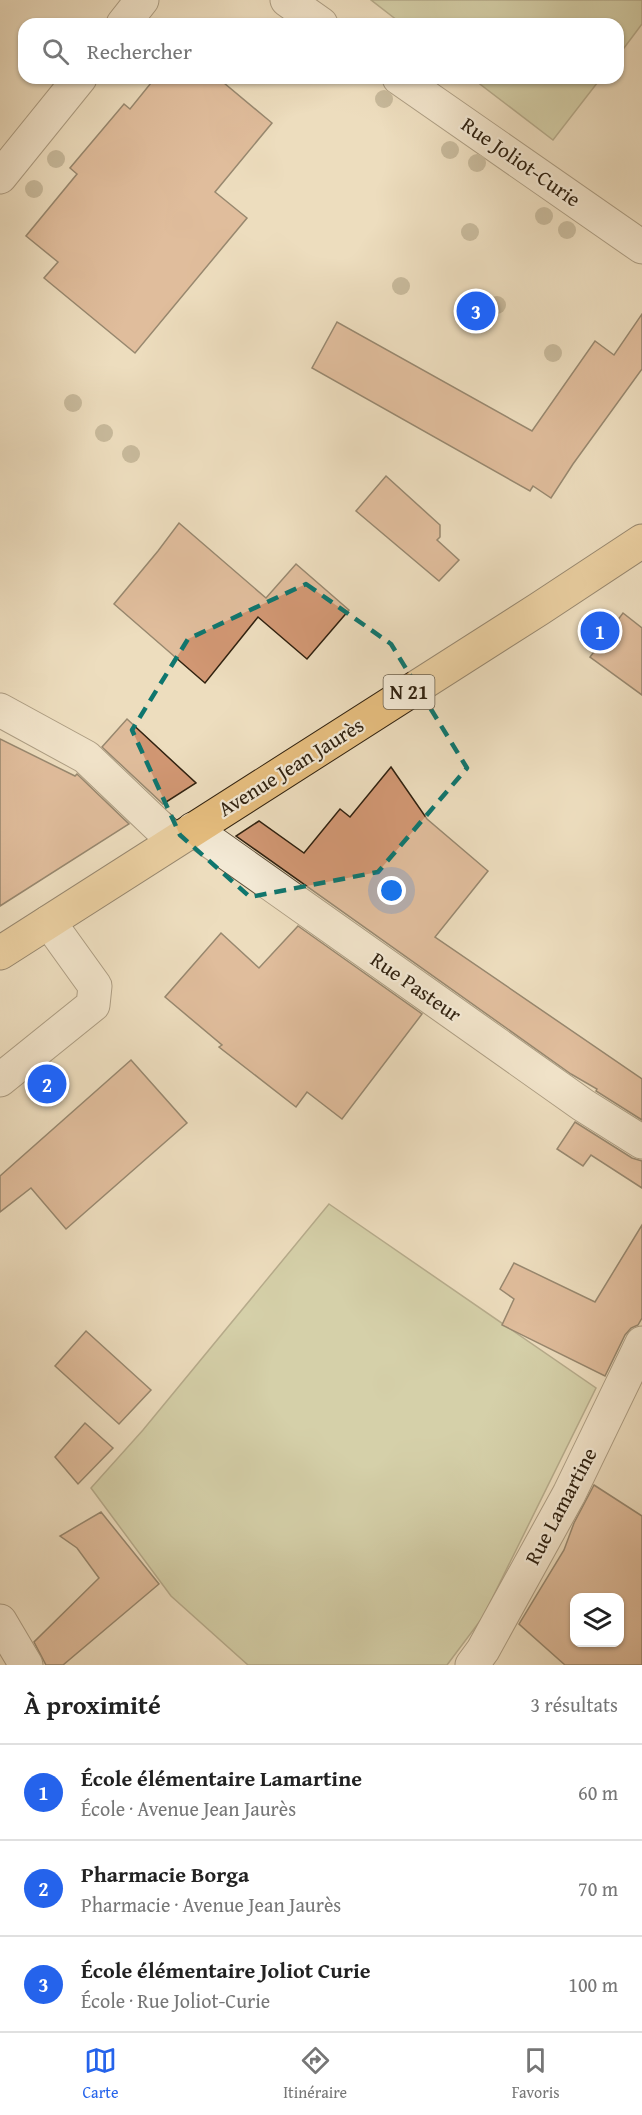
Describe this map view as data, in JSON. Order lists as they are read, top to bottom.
{
  "streets": {
    "main road": ["N 21", "Avenue Jean Jaurès"],
    "street": ["Rue Joliot-Curie", "Rue Pasteur", "Rue Lamartine"]
  },
  "crossings": [
    ["Avenue Jean Jaurès", "Rue Pasteur"]
  ],
  "page": {
    "search": "Rechercher",
    "pins": ["3", "1", "2"],
    "heading": ["À proximité", "3 résultats"],
    "list": [
      {
        "mark": "1",
        "name": "École élémentaire Lamartine",
        "note": "École · Avenue Jean Jaurès",
        "value": "60 m"
      },
      {
        "mark": "2",
        "name": "Pharmacie Borga",
        "note": "Pharmacie · Avenue Jean Jaurès",
        "value": "70 m"
      },
      {
        "mark": "3",
        "name": "École élémentaire Joliot Curie",
        "note": "École · Rue Joliot-Curie",
        "value": "100 m"
      }
    ],
    "nav": ["Carte", "Itinéraire", "Favoris"]
  }
}
